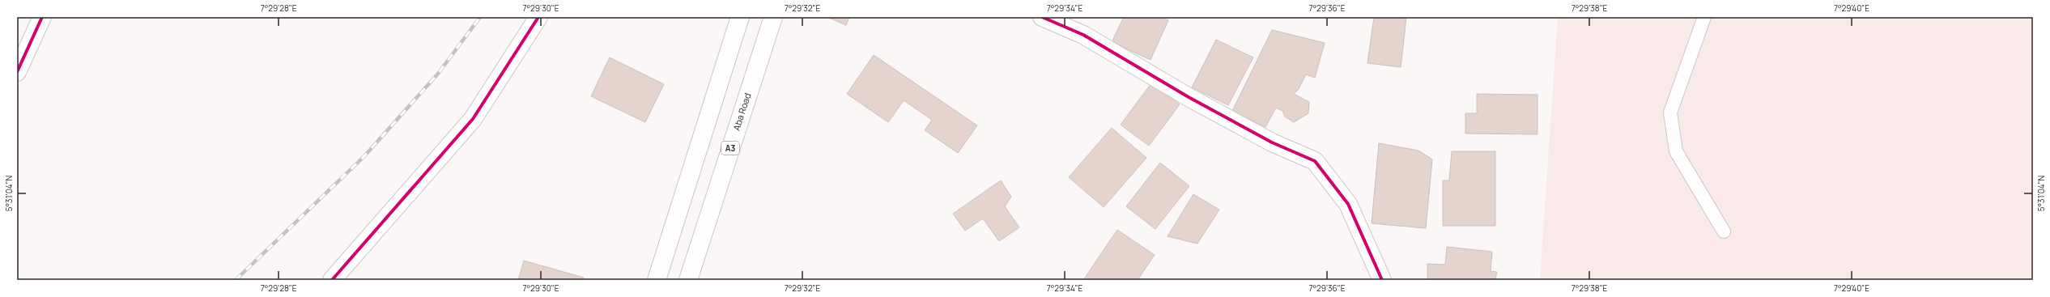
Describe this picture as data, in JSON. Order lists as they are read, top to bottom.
{
  "streets": {
    "street": ["Aba Road", "A3"]
  },
  "coordinates": [
    "7°29'28\"E",
    "7°29'30\"E",
    "7°29'32\"E",
    "7°29'34\"E",
    "7°29'36\"E",
    "7°29'38\"E",
    "7°29'40\"E",
    "5°31'04\"N"
  ]
}
